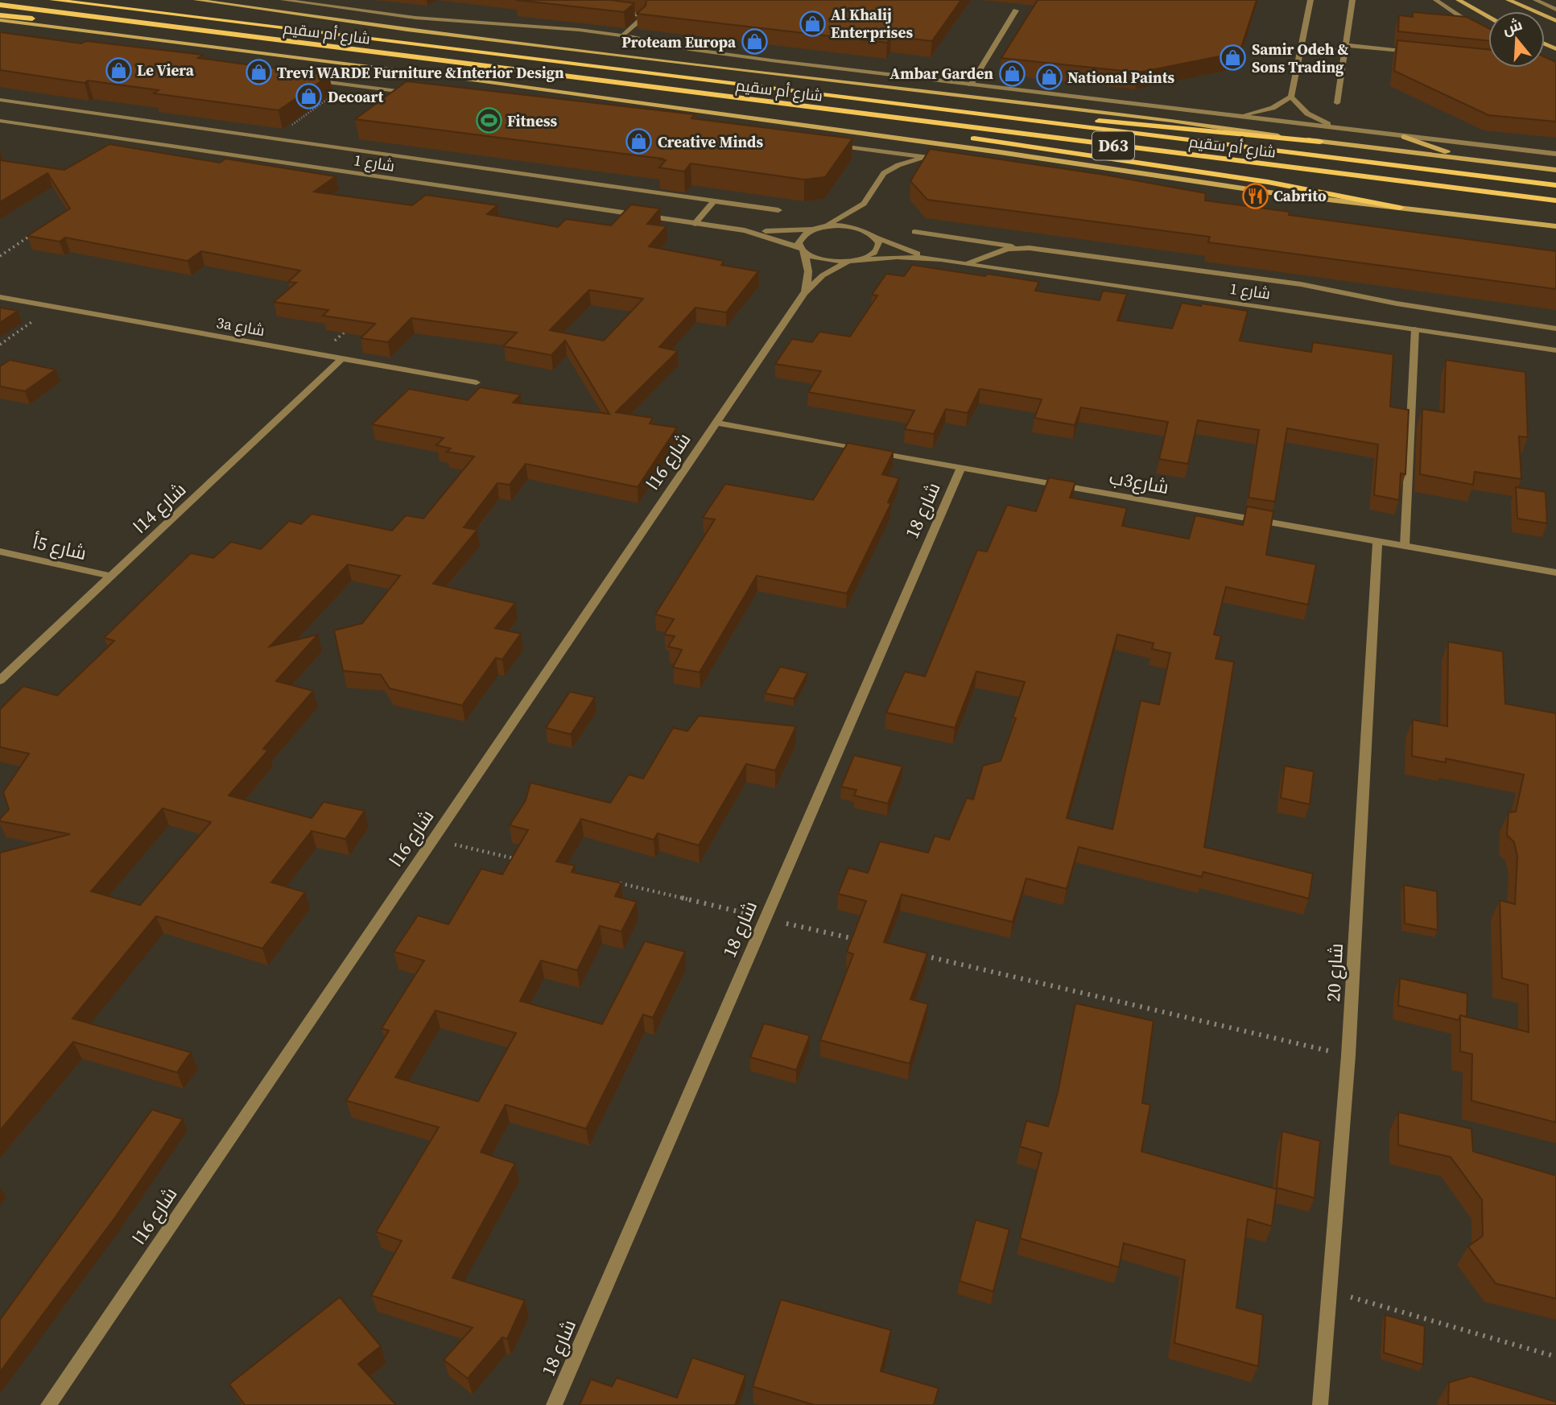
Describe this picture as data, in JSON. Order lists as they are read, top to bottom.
{
  "streets": {
    "main road": ["شارع أم سقيم", "D63"],
    "street": [
      "شارع 1",
      "3a شارع",
      "شارع 16ا",
      "شارع3ب",
      "شارع 14ا",
      "شارع 18",
      "شارع 5أ",
      "شارع 20"
    ]
  },
  "crossings": [
    ["شارع 1", "شارع 16ا"],
    ["3a شارع", "شارع 14ا"],
    ["شارع 16ا", "شارع3ب"],
    ["شارع3ب", "شارع 18"],
    ["شارع3ب", "شارع 20"],
    ["شارع 14ا", "شارع 5أ"]
  ],
  "places": {
    "shop": [
      "Al Khalij Enterprises",
      "Proteam Europa",
      "Samir Odeh & Sons Trading",
      "Le Viera",
      "Trevi WARDE Furniture &Interior Design",
      "Ambar Garden",
      "National Paints",
      "Decoart",
      "Creative Minds"
    ],
    "sports": ["Fitness"],
    "restaurant": ["Cabrito"]
  },
  "north": "top"
}
